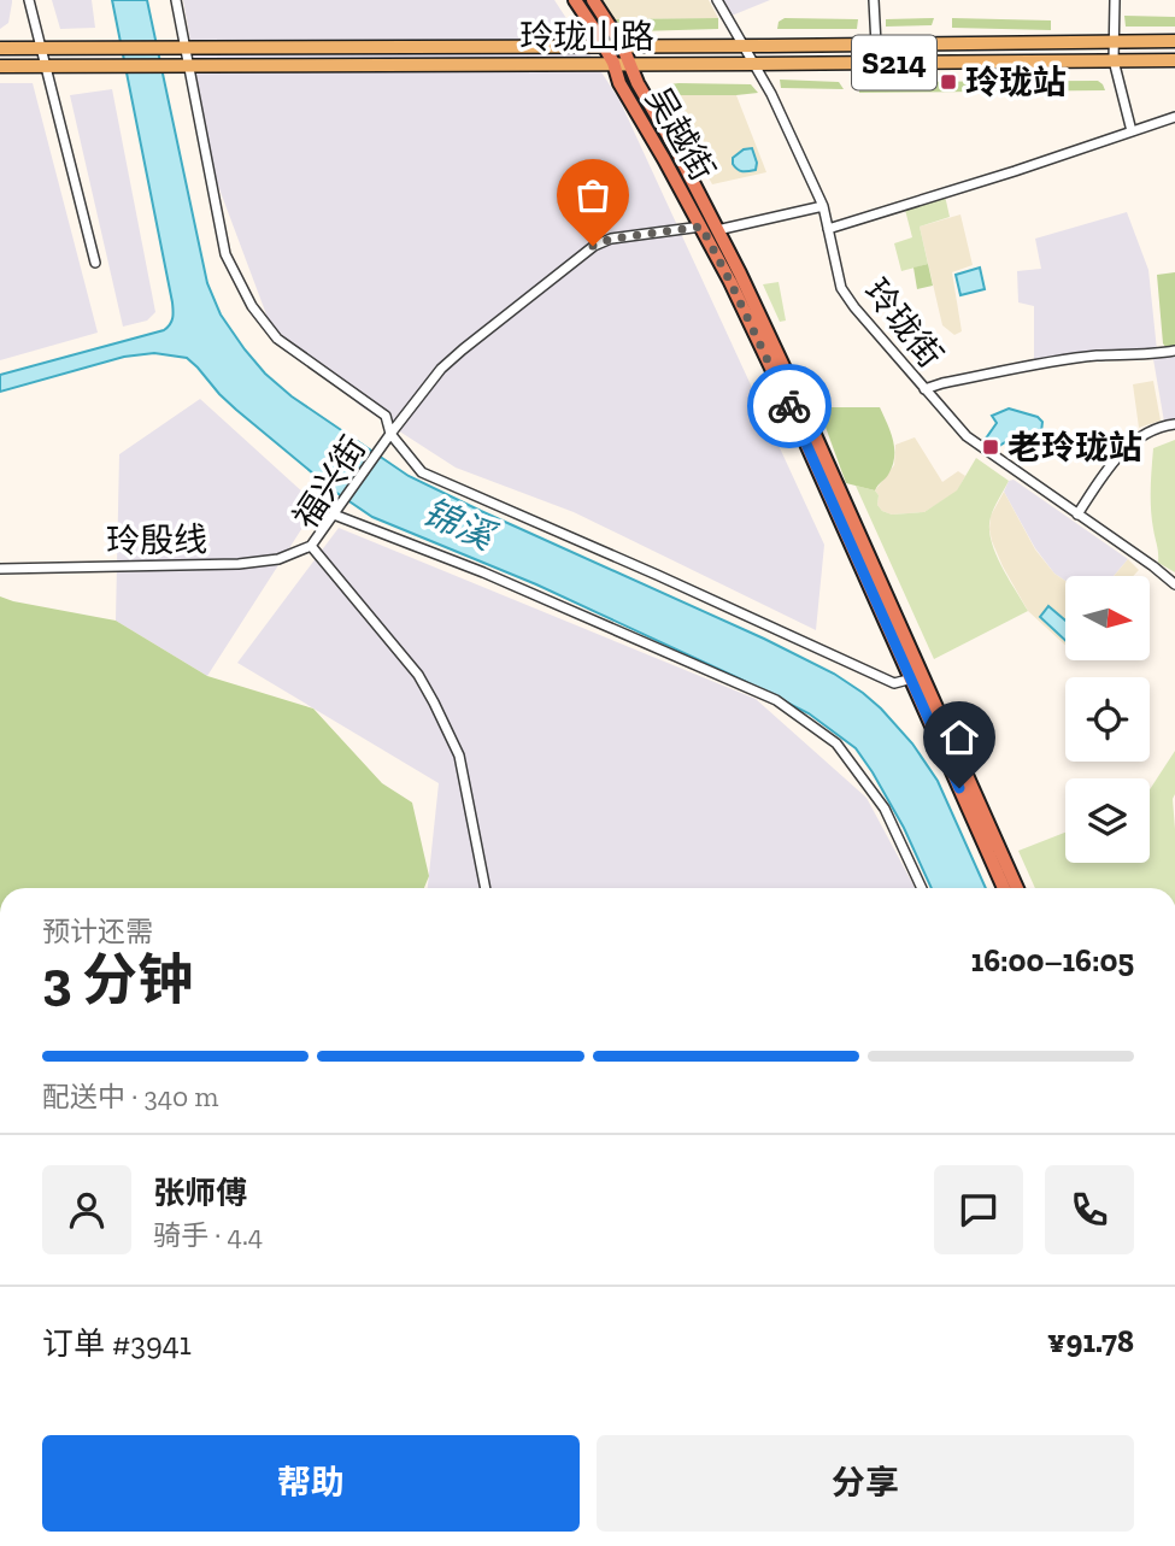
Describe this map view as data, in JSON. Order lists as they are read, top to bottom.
{
  "streets": {
    "highway": ["吴越街"],
    "main road": ["玲珑山路", "S214"],
    "street": ["玲珑街", "福兴街", "玲殷线"]
  },
  "crossings": [
    ["玲珑山路", "吴越街"],
    ["玲珑山路", "玲珑街"],
    ["吴越街", "福兴街"],
    ["福兴街", "玲殷线"]
  ],
  "water": ["锦溪"],
  "places": {
    "transit": ["玲珑站", "老玲珑站"]
  },
  "north": "right",
  "page": {
    "heading": ["3 分钟", "预计还需", "16:00–16:05"],
    "panel": [
      "张师傅",
      "骑手 · 4.4",
      "订单 #3941",
      "¥91.78"
    ],
    "bar": "配送中 · 340 m",
    "buttons": ["帮助", "分享"]
  }
}
